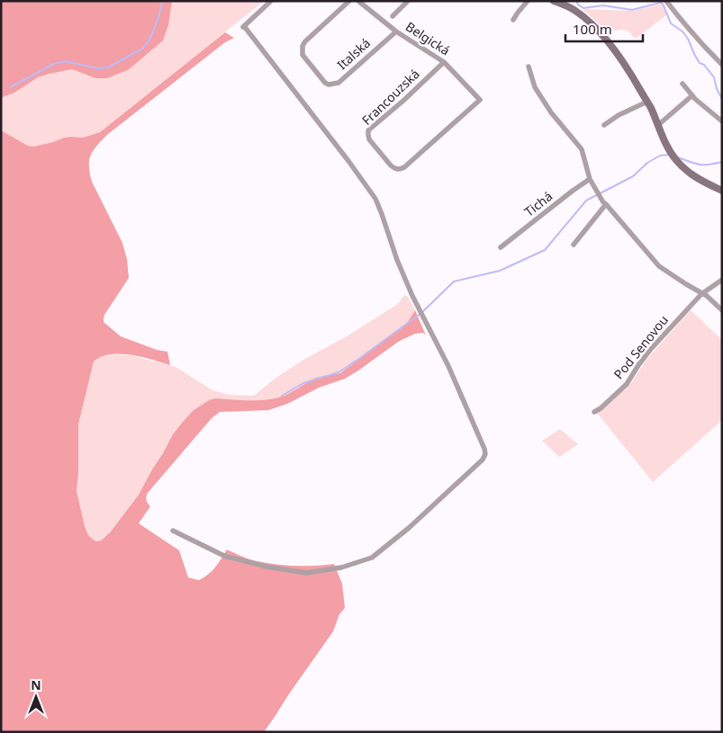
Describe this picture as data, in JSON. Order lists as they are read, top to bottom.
{
  "streets": {
    "street": [
      "Belgická",
      "Italská",
      "Francouzská",
      "Tichá",
      "Pod Senovou"
    ]
  },
  "crossings": [
    ["Belgická", "Italská"],
    ["Belgická", "Francouzská"]
  ],
  "scale_bar": "100 m",
  "north": "top"
}
